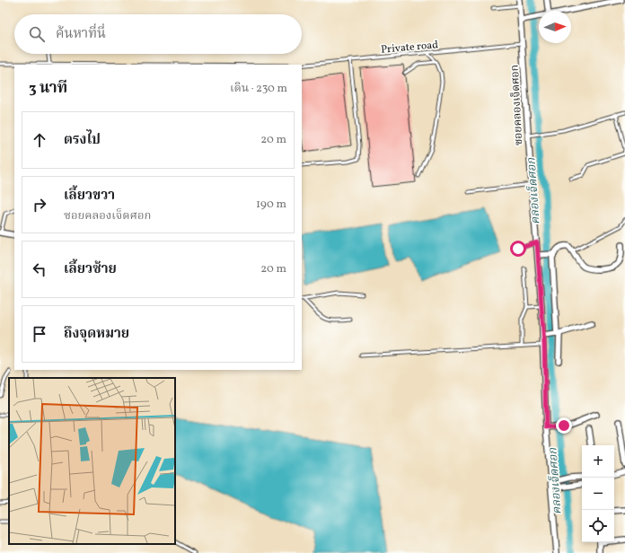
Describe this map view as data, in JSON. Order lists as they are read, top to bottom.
{
  "streets": {
    "street": ["ซอยคลองเจ็ดศอก"],
    "lane": ["Private road"]
  },
  "crossings": [
    ["Private road", "ซอยคลองเจ็ดศอก"]
  ],
  "water": ["คลองเจ็ดศอก"],
  "north": "right",
  "page": {
    "search": "ค้นหาที่นี่",
    "heading": ["3 นาที", "เดิน · 230 m"],
    "list": [
      ["ตรงไป", "20 m"],
      ["เลี้ยวขวา", "ซอยคลองเจ็ดศอก", "190 m"],
      ["เลี้ยวซ้าย", "20 m"],
      "ถึงจุดหมาย"
    ],
    "map_buttons": ["+", "−"]
  }
}
